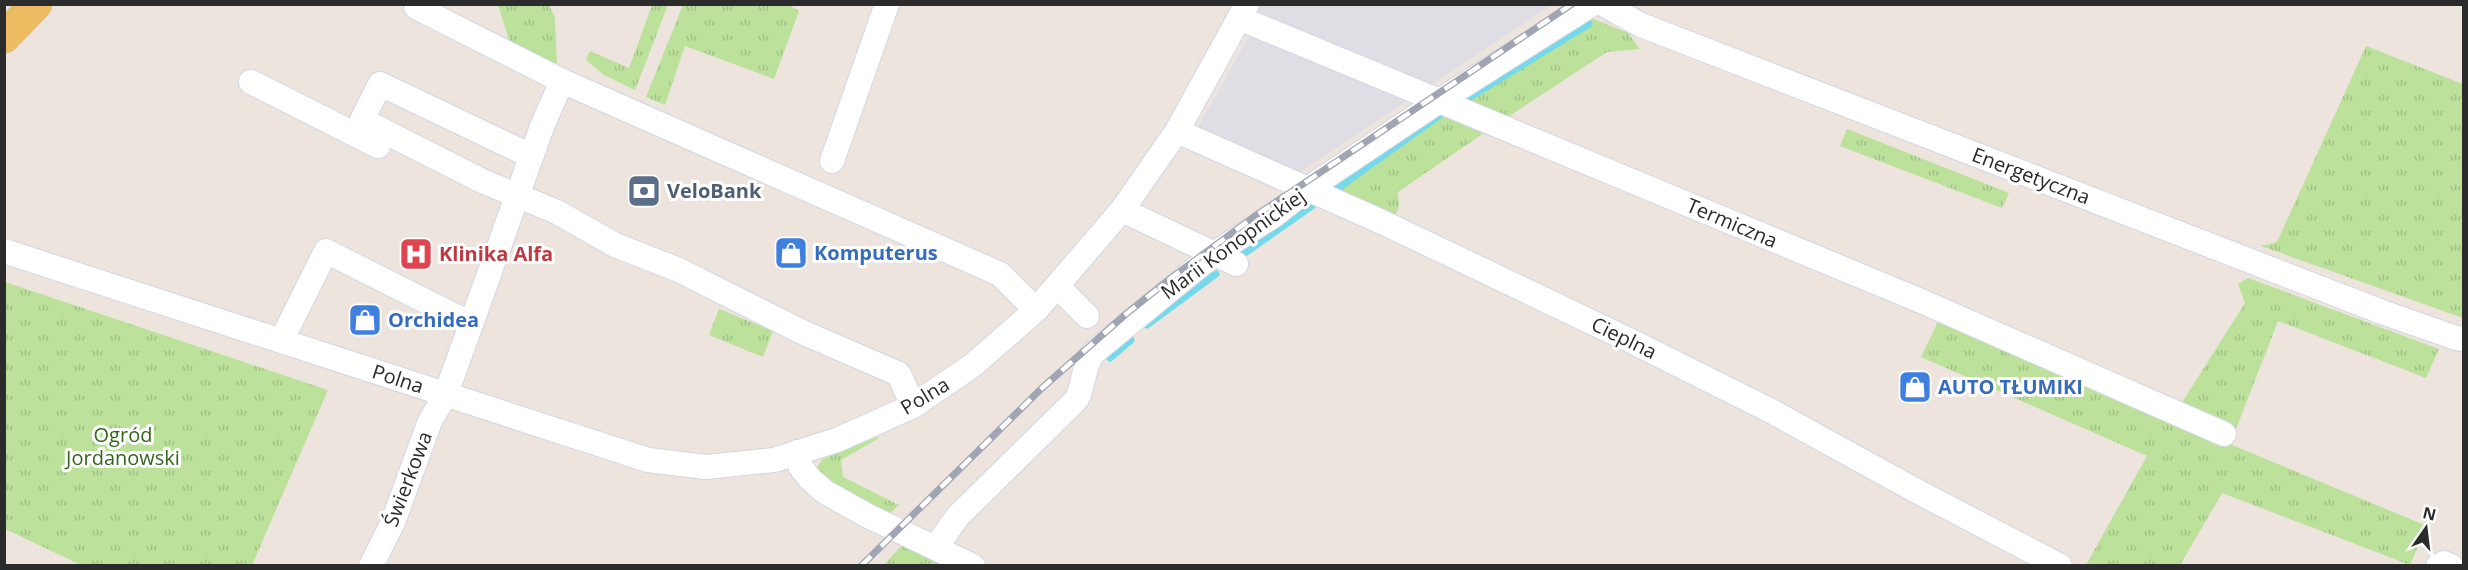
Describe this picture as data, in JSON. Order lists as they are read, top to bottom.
{
  "streets": {
    "street": [
      "Energetyczna",
      "Termiczna",
      "Marii Konopnickiej",
      "Cieplna",
      "Polna",
      "Świerkowa"
    ]
  },
  "crossings": [
    ["Termiczna", "Marii Konopnickiej"],
    ["Termiczna", "Polna"],
    ["Marii Konopnickiej", "Cieplna"],
    ["Cieplna", "Polna"],
    ["Polna", "Świerkowa"]
  ],
  "parks": ["Ogród Jordanowski"],
  "places": {
    "bank": ["VeloBank"],
    "shop": ["Komputerus", "Orchidea", "AUTO TŁUMIKI"],
    "hospital": ["Klinika Alfa"]
  },
  "north": "top"
}
